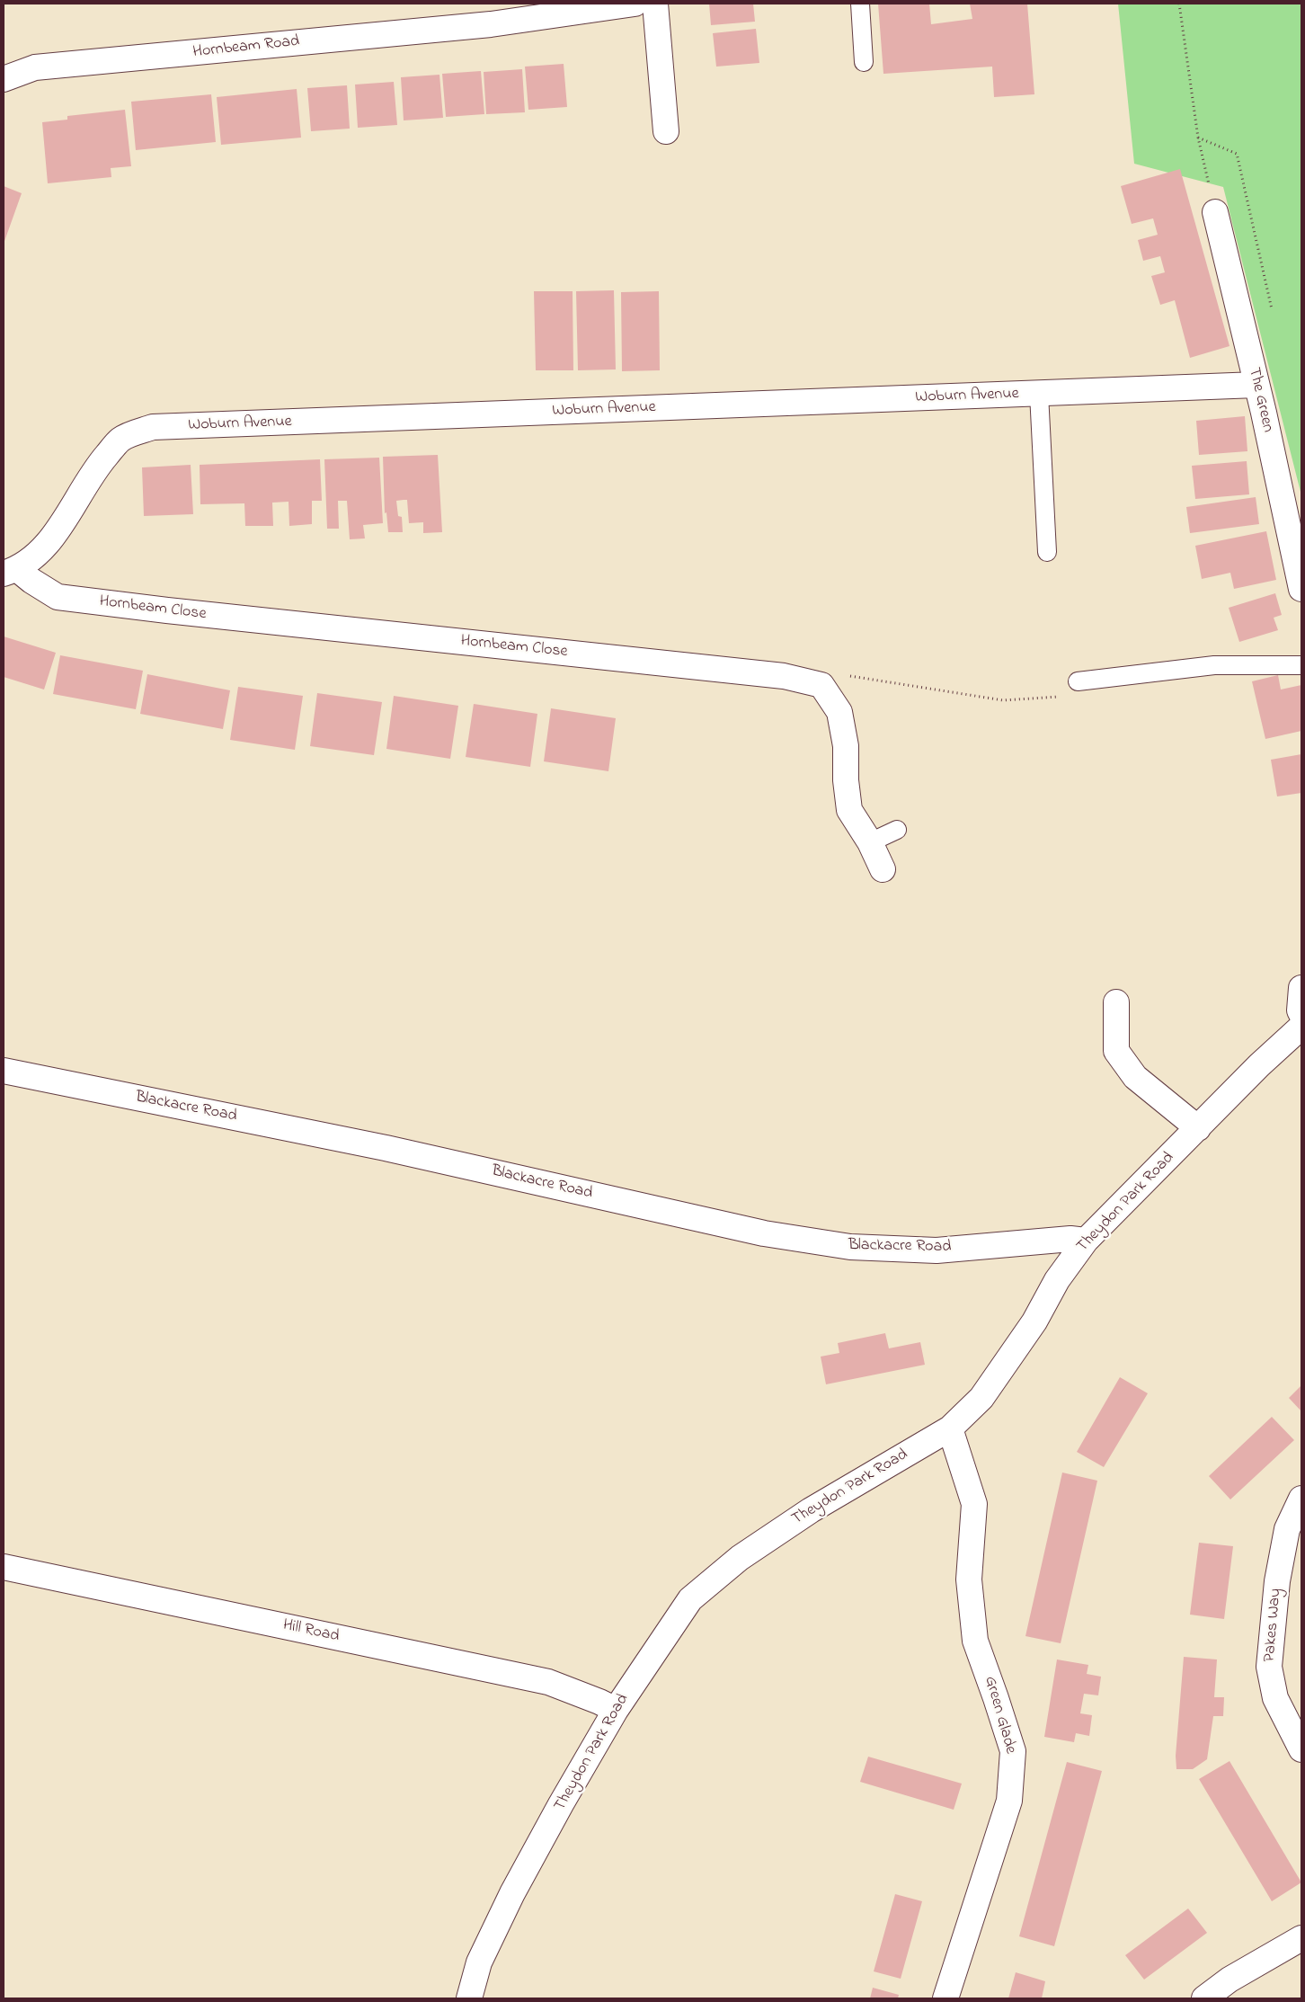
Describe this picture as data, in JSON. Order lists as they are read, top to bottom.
{
  "streets": {
    "street": [
      "Hornbeam Road",
      "Woburn Avenue",
      "The Green",
      "Hornbeam Close",
      "Blackacre Road",
      "Theydon Park Road",
      "Pakes Way",
      "Hill Road",
      "Green Glade"
    ]
  },
  "crossings": [
    ["Woburn Avenue", "The Green"],
    ["Woburn Avenue", "Hornbeam Close"],
    ["Blackacre Road", "Theydon Park Road"],
    ["Theydon Park Road", "Hill Road"],
    ["Theydon Park Road", "Green Glade"]
  ]
}
